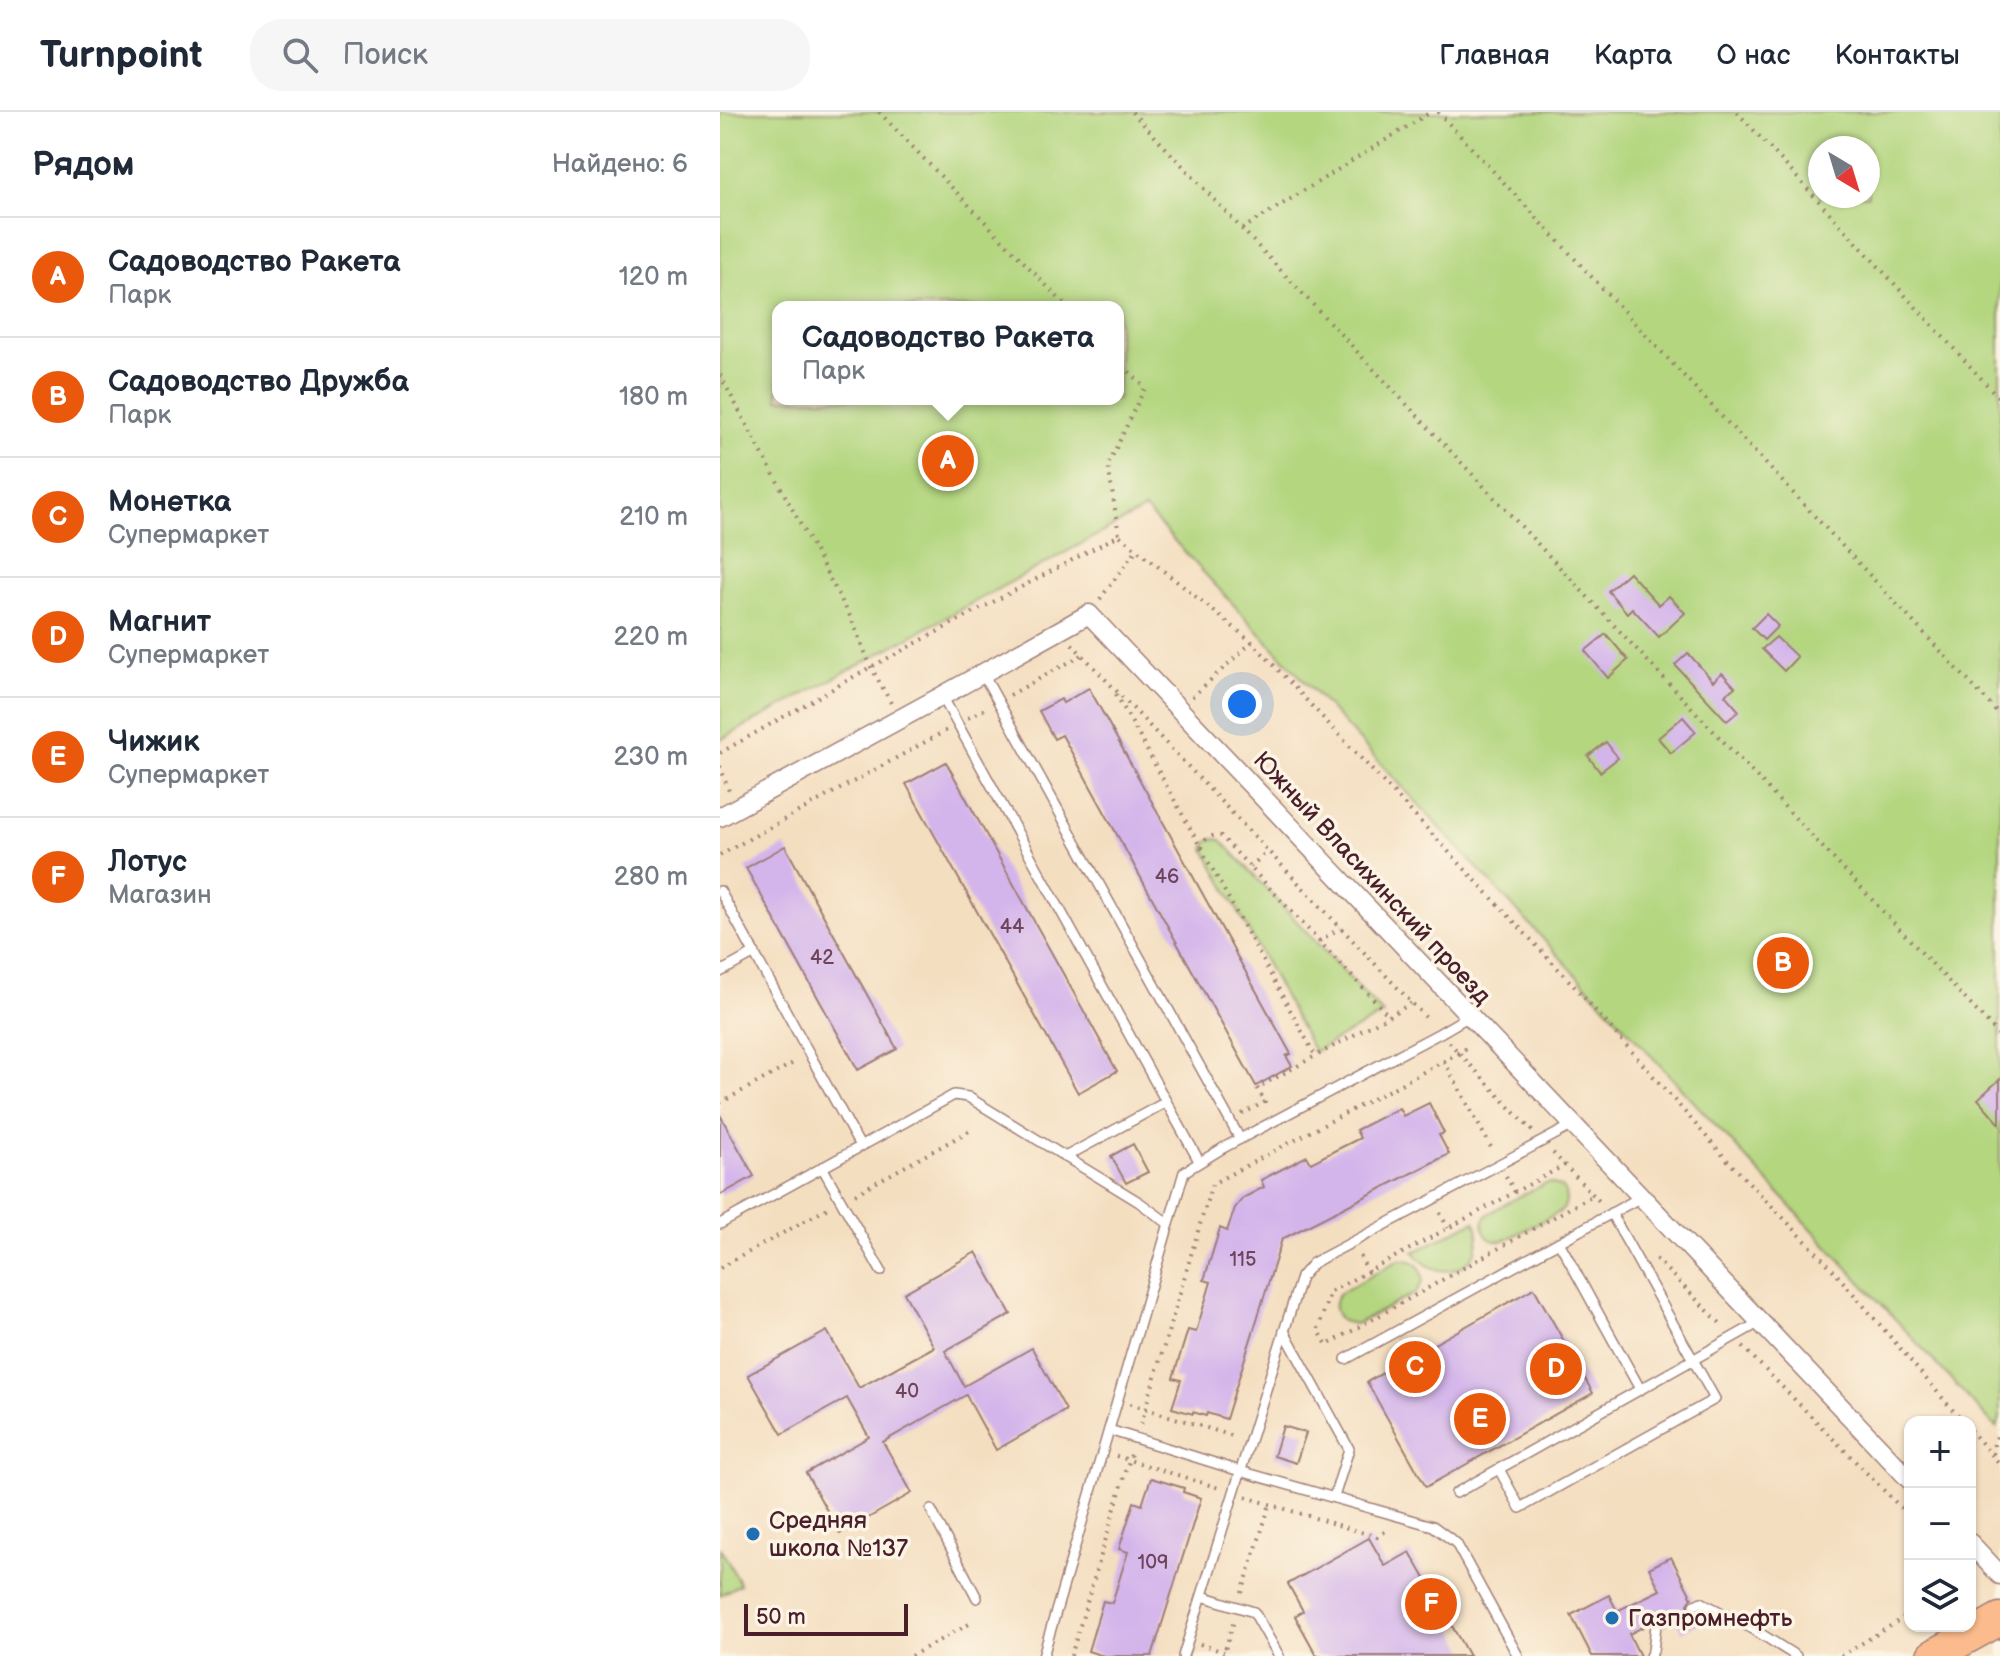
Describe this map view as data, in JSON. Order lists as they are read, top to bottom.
{
  "streets": {
    "street": ["Южный Власихинский проезд"]
  },
  "places": ["Средняя школа №137", "Газпромнефть"],
  "house_numbers": [
    "46",
    "44",
    "42",
    "115",
    "40",
    "109"
  ],
  "scale_bar": "50 m",
  "north": "bottom right",
  "page": {
    "header": "Turnpoint",
    "search": "Поиск",
    "nav": [
      "Главная",
      "Карта",
      "О нас",
      "Контакты"
    ],
    "heading": ["Рядом", "Найдено: 6"],
    "list": [
      {
        "mark": "A",
        "name": "Садоводство Ракета",
        "note": "Парк",
        "value": "120 m"
      },
      {
        "mark": "B",
        "name": "Садоводство Дружба",
        "note": "Парк",
        "value": "180 m"
      },
      {
        "mark": "C",
        "name": "Монетка",
        "note": "Супермаркет",
        "value": "210 m"
      },
      {
        "mark": "D",
        "name": "Магнит",
        "note": "Супермаркет",
        "value": "220 m"
      },
      {
        "mark": "E",
        "name": "Чижик",
        "note": "Супермаркет",
        "value": "230 m"
      },
      {
        "mark": "F",
        "name": "Лотус",
        "note": "Магазин",
        "value": "280 m"
      }
    ],
    "popup": ["Садоводство Ракета", "Парк"],
    "pins": [
      "A",
      "B",
      "C",
      "D",
      "E",
      "F"
    ],
    "map_buttons": ["+", "−"],
    "scale": "50 m"
  }
}
